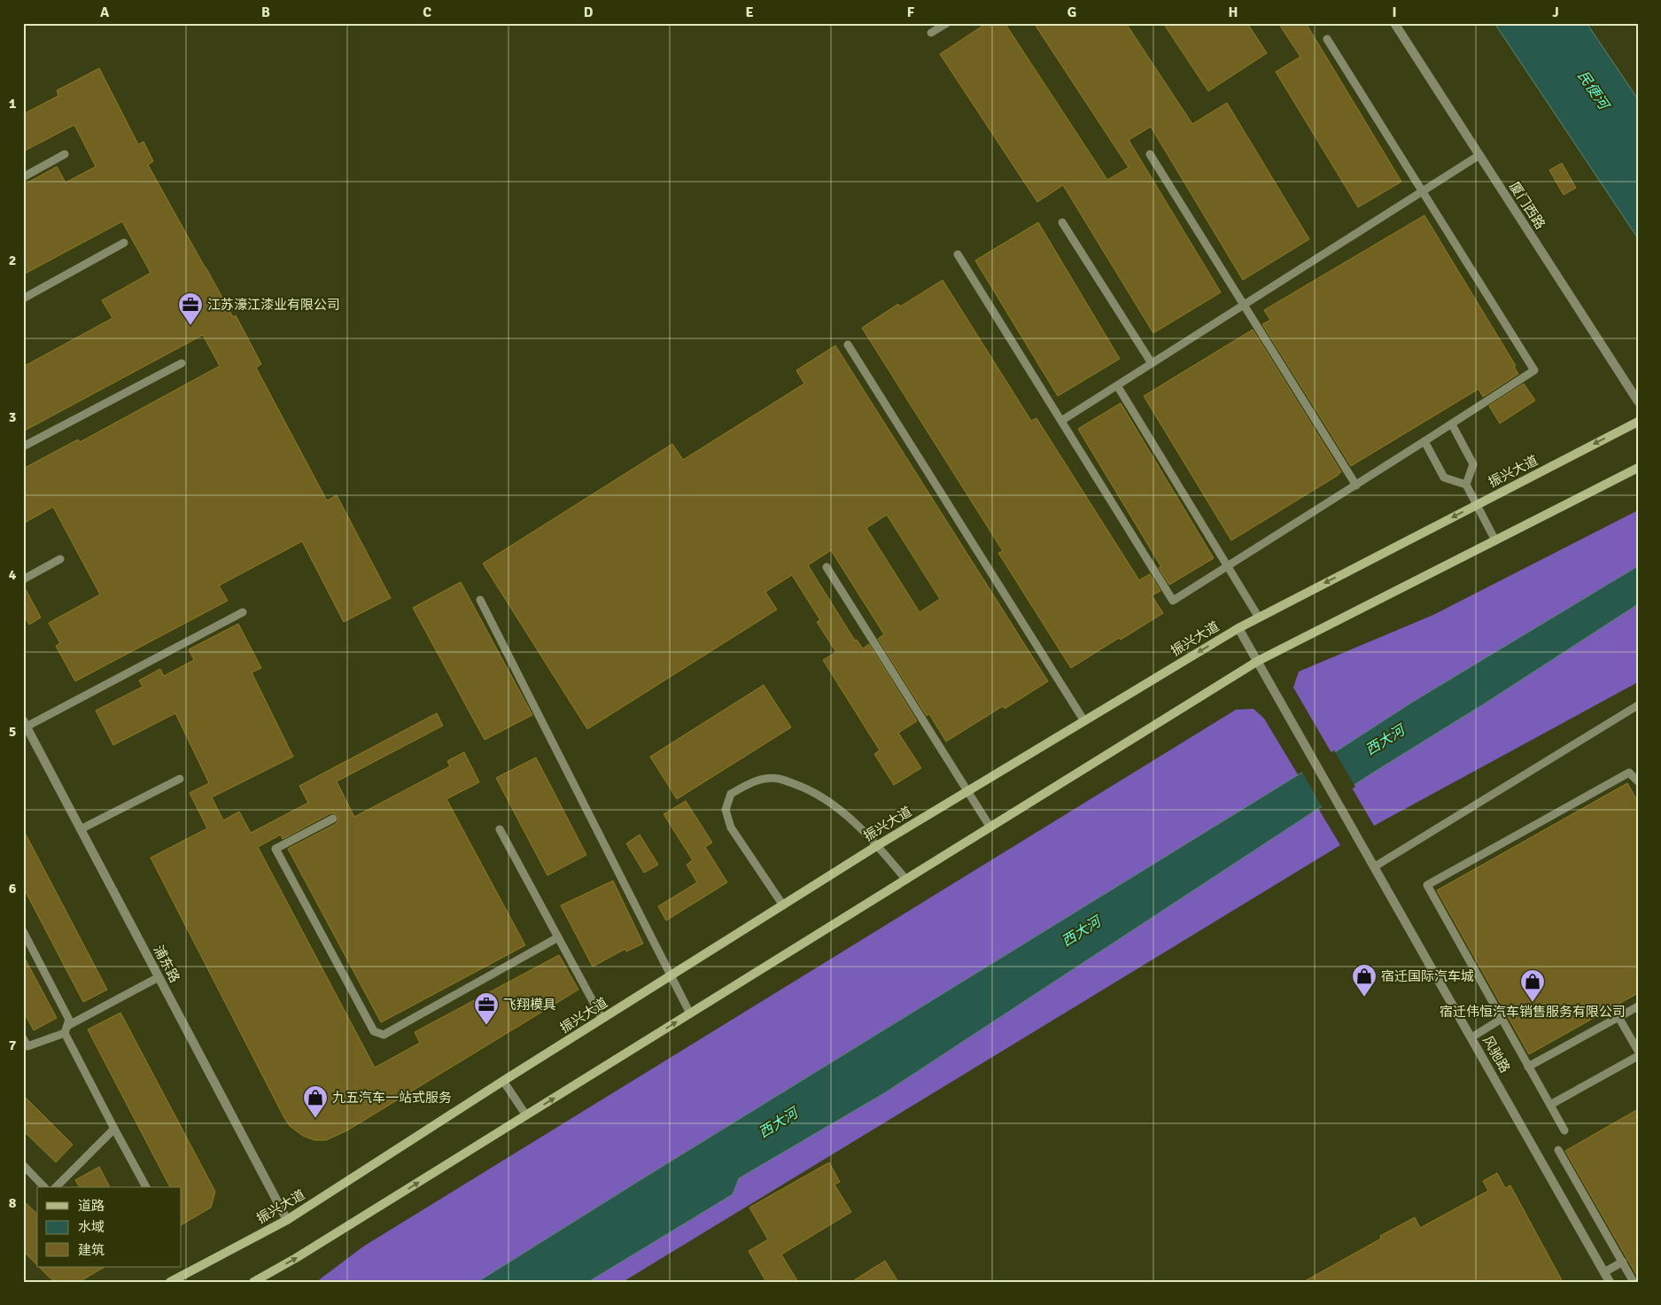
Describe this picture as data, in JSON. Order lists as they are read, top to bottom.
{
  "streets": {
    "main road": ["振兴大道"],
    "street": ["厦门西路", "浦东路", "风驰路"]
  },
  "crossings": [
    ["振兴大道", "浦东路"],
    ["振兴大道", "风驰路"]
  ],
  "water": ["民便河", "西大河"],
  "places": {
    "office": ["江苏濠江漆业有限公司", "飞翔模具"],
    "shop": ["宿迁国际汽车城", "宿迁伟恒汽车销售服务有限公司", "九五汽车一站式服务"]
  },
  "legend": ["道路", "水域", "建筑"],
  "grid": {
    "columns": [
      "A",
      "B",
      "C",
      "D",
      "E",
      "F",
      "G",
      "H",
      "I",
      "J"
    ],
    "rows": [
      "1",
      "2",
      "3",
      "4",
      "5",
      "6",
      "7",
      "8"
    ]
  }
}
